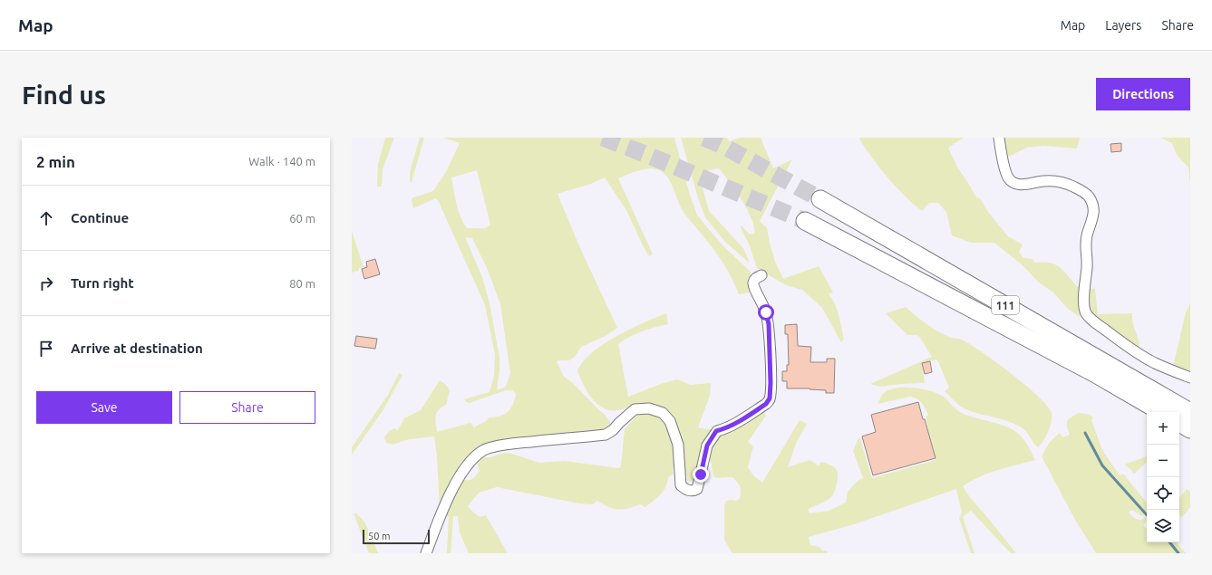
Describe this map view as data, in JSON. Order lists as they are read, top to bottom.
{
  "streets": {
    "highway": ["111"]
  },
  "scale_bar": "50 m",
  "page": {
    "header": "Map",
    "nav": ["Map", "Layers", "Share"],
    "buttons": [
      "Directions",
      ["Save", "Share"]
    ],
    "title": "Find us",
    "heading": ["2 min", "Walk · 140 m"],
    "list": [
      ["Continue", "60 m"],
      ["Turn right", "80 m"],
      "Arrive at destination"
    ],
    "map_buttons": ["+", "−"],
    "scale": "50 m"
  }
}
